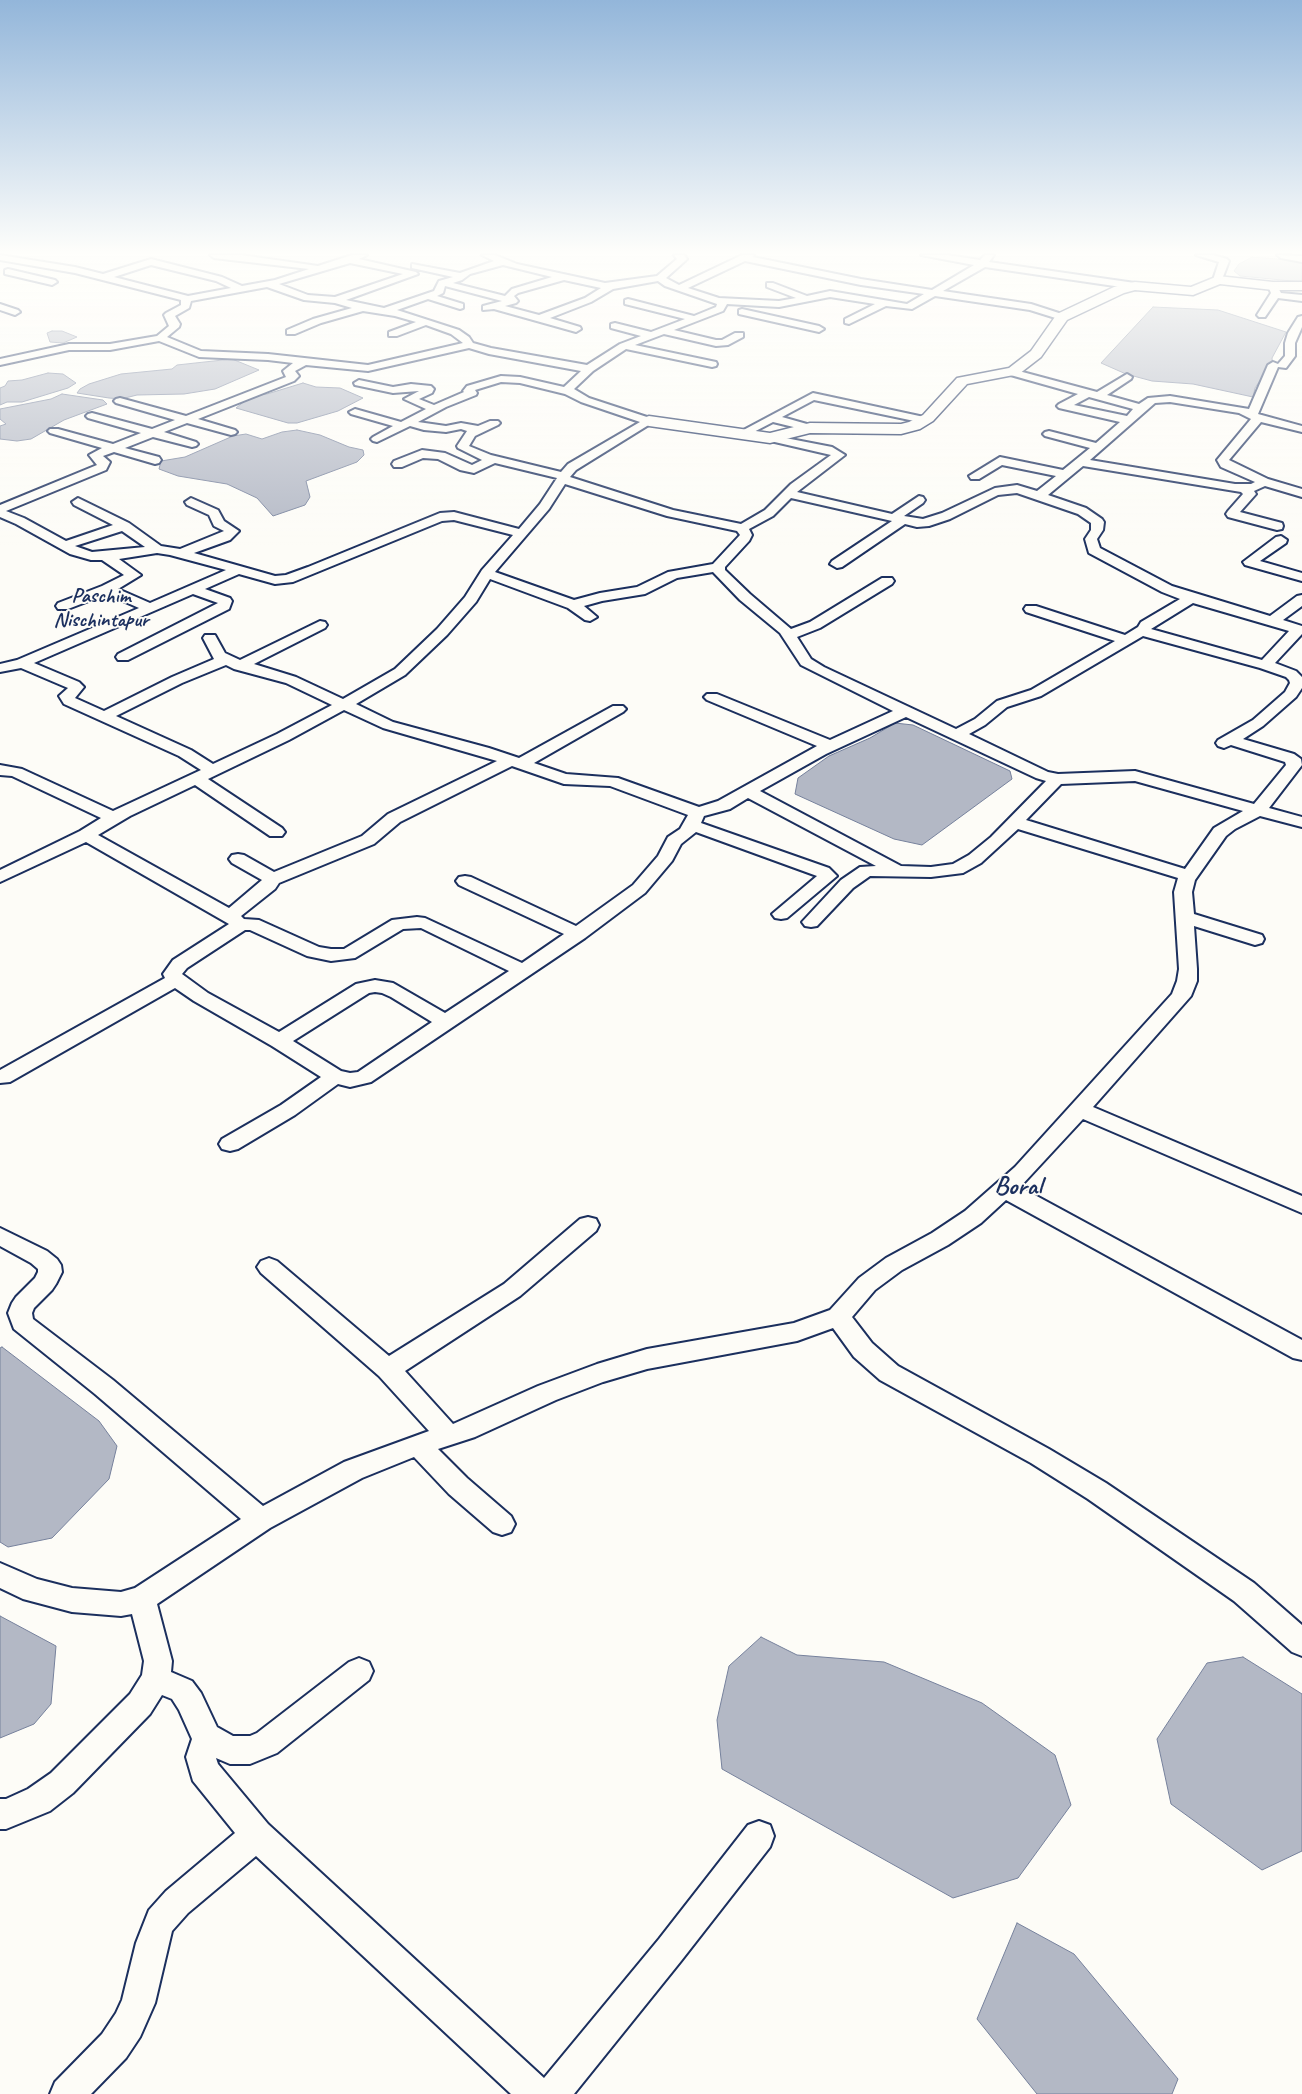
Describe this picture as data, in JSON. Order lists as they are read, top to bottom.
{
  "districts": ["Paschim Nischintapur", "Boral"]
}
